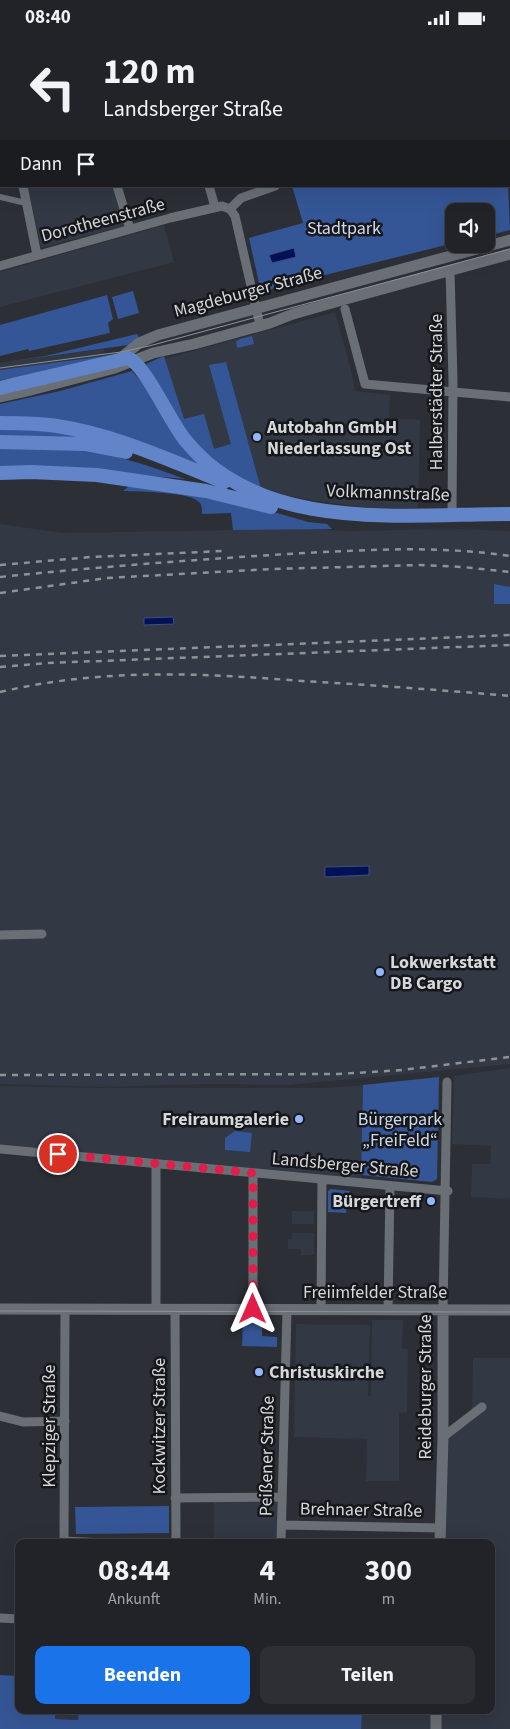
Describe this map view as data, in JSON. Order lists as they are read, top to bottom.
{
  "streets": {
    "main road": ["Magdeburger Straße", "Volkmannstraße"],
    "street": [
      "Dorotheenstraße",
      "Halberstädter Straße",
      "Landsberger Straße",
      "Freiimfelder Straße",
      "Reideburger Straße",
      "Klepziger Straße",
      "Kockwitzer Straße",
      "Peißener Straße",
      "Brehnaer Straße"
    ]
  },
  "crossings": [
    ["Magdeburger Straße", "Halberstädter Straße"],
    ["Magdeburger Straße", "Volkmannstraße"],
    ["Halberstädter Straße", "Volkmannstraße"],
    ["Landsberger Straße", "Reideburger Straße"],
    ["Freiimfelder Straße", "Reideburger Straße"],
    ["Freiimfelder Straße", "Klepziger Straße"],
    ["Freiimfelder Straße", "Kockwitzer Straße"],
    ["Freiimfelder Straße", "Peißener Straße"],
    ["Reideburger Straße", "Brehnaer Straße"],
    ["Peißener Straße", "Brehnaer Straße"]
  ],
  "parks": ["Stadtpark", "Bürgerpark „FreiFeld“"],
  "places": [
    "Autobahn GmbH Niederlassung Ost",
    "Lokwerkstatt DB Cargo",
    "Freiraumgalerie",
    "Bürgertreff",
    "Christuskirche"
  ],
  "page": {
    "status": "08:40",
    "turn": ["120 m", "Landsberger Straße"],
    "then": "Dann",
    "eta": [
      "08:44",
      "Ankunft",
      "4",
      "Min.",
      "300",
      "m"
    ],
    "buttons": ["Beenden", "Teilen"]
  }
}
